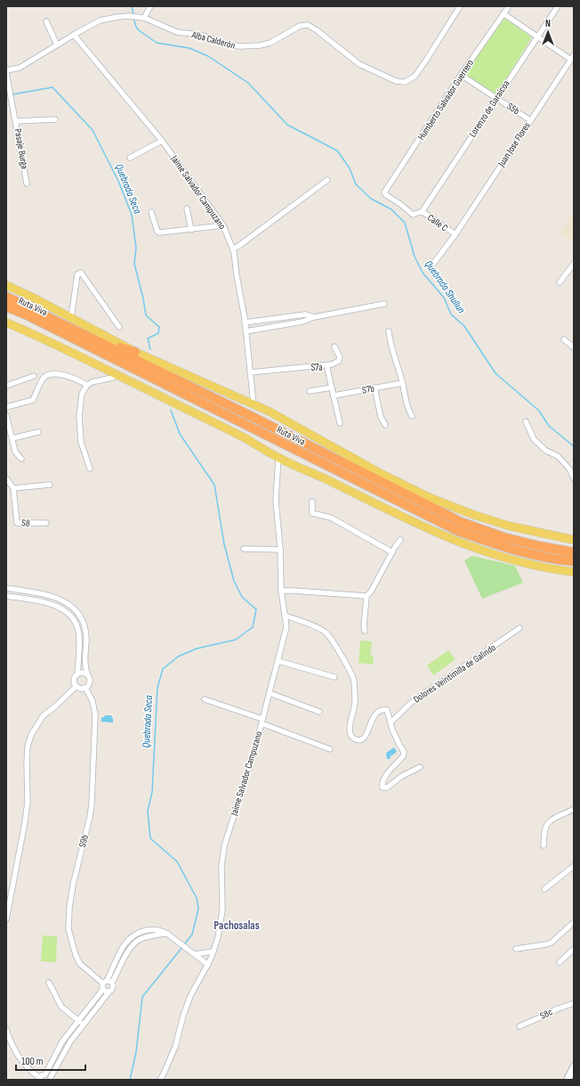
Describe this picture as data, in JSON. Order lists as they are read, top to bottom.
{
  "streets": {
    "highway": ["Ruta Viva"],
    "street": [
      "Alba Calderón",
      "Humberto Salvador Guerrero",
      "Lorenzo de Garaicoa",
      "S5b",
      "Juan Jose Flores",
      "Pasaje Burga",
      "Jaime Salvador Campuzano",
      "Calle C",
      "S7a",
      "S7b",
      "S8",
      "Dolores Veintimilla de Galindo",
      "S9b",
      "S8c"
    ]
  },
  "crossings": [
    ["Alba Calderón", "Pasaje Burga"],
    ["Alba Calderón", "Jaime Salvador Campuzano"],
    ["Humberto Salvador Guerrero", "S5b"],
    ["Humberto Salvador Guerrero", "Calle C"],
    ["Lorenzo de Garaicoa", "S5b"],
    ["Lorenzo de Garaicoa", "Calle C"],
    ["S5b", "Juan Jose Flores"],
    ["Juan Jose Flores", "Calle C"],
    ["Jaime Salvador Campuzano", "Ruta Viva"],
    ["Jaime Salvador Campuzano", "S7a"],
    ["S7a", "S7b"]
  ],
  "districts": ["Pachosalas"],
  "water": ["Quebrada Seca", "Quebrada Shullun"],
  "scale_bar": "100 m",
  "north": "top"
}
